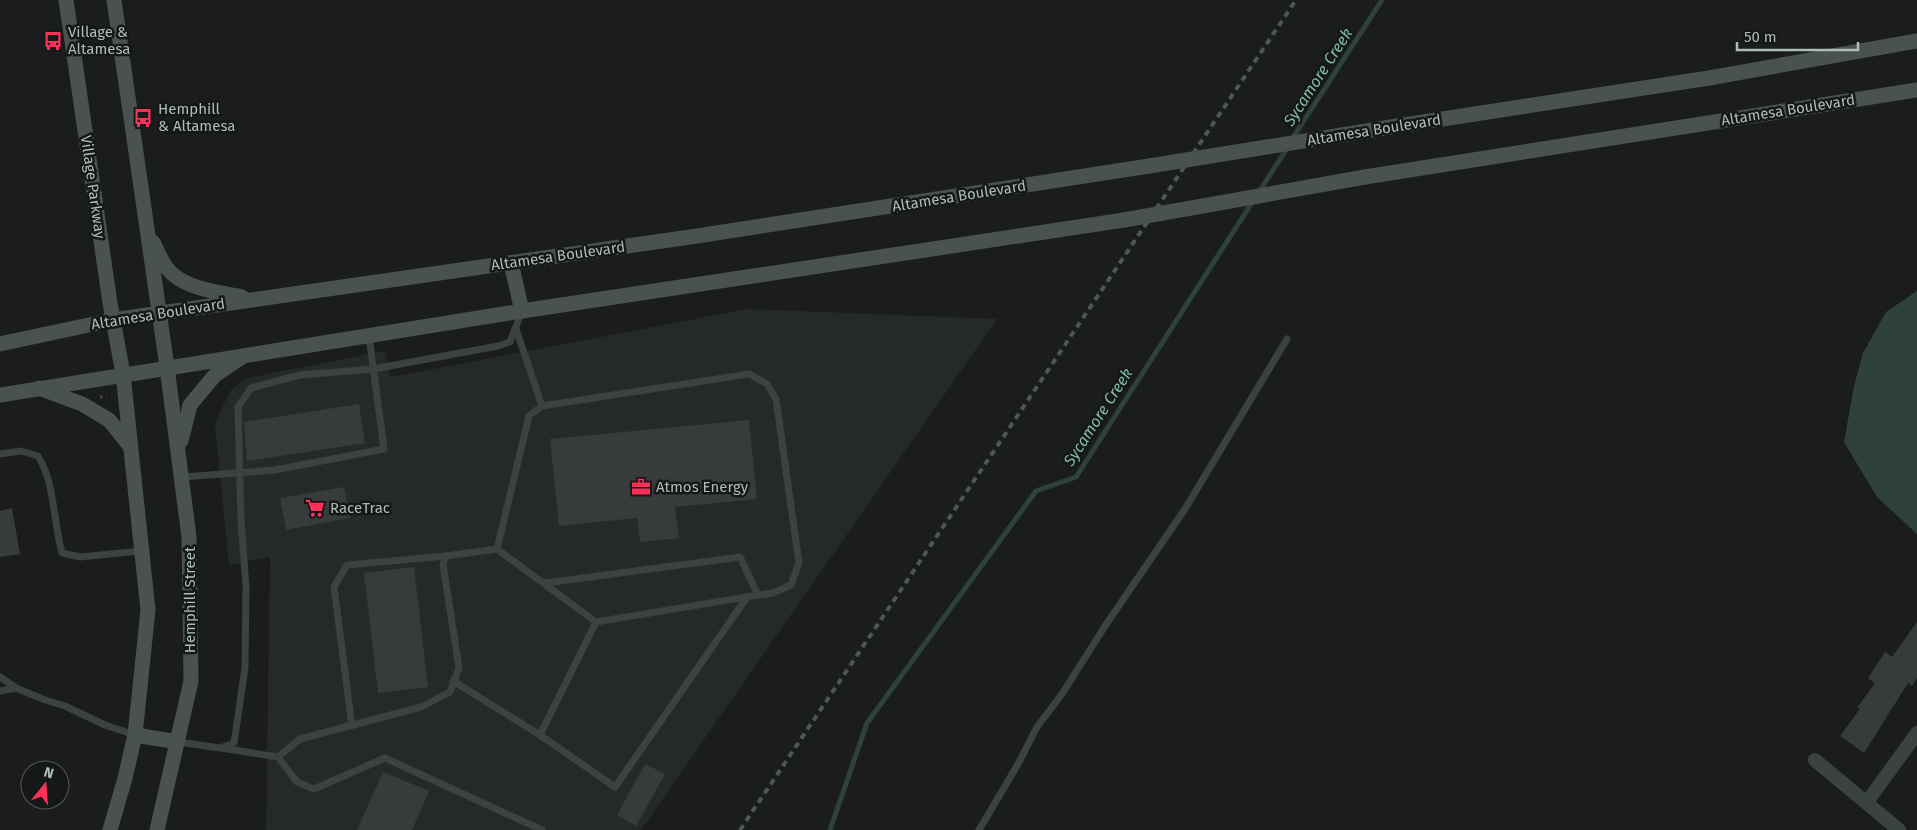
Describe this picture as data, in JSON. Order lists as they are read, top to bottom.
{
  "streets": {
    "main road": ["Altamesa Boulevard", "Village Parkway", "Hemphill Street"]
  },
  "crossings": [
    ["Altamesa Boulevard", "Village Parkway"],
    ["Altamesa Boulevard", "Hemphill Street"]
  ],
  "water": ["Sycamore Creek"],
  "places": {
    "bus stop": ["Village & Altamesa", "Hemphill & Altamesa"],
    "office": ["Atmos Energy"],
    "supermarket": ["RaceTrac"]
  },
  "scale_bar": "50 m",
  "north": "top"
}
